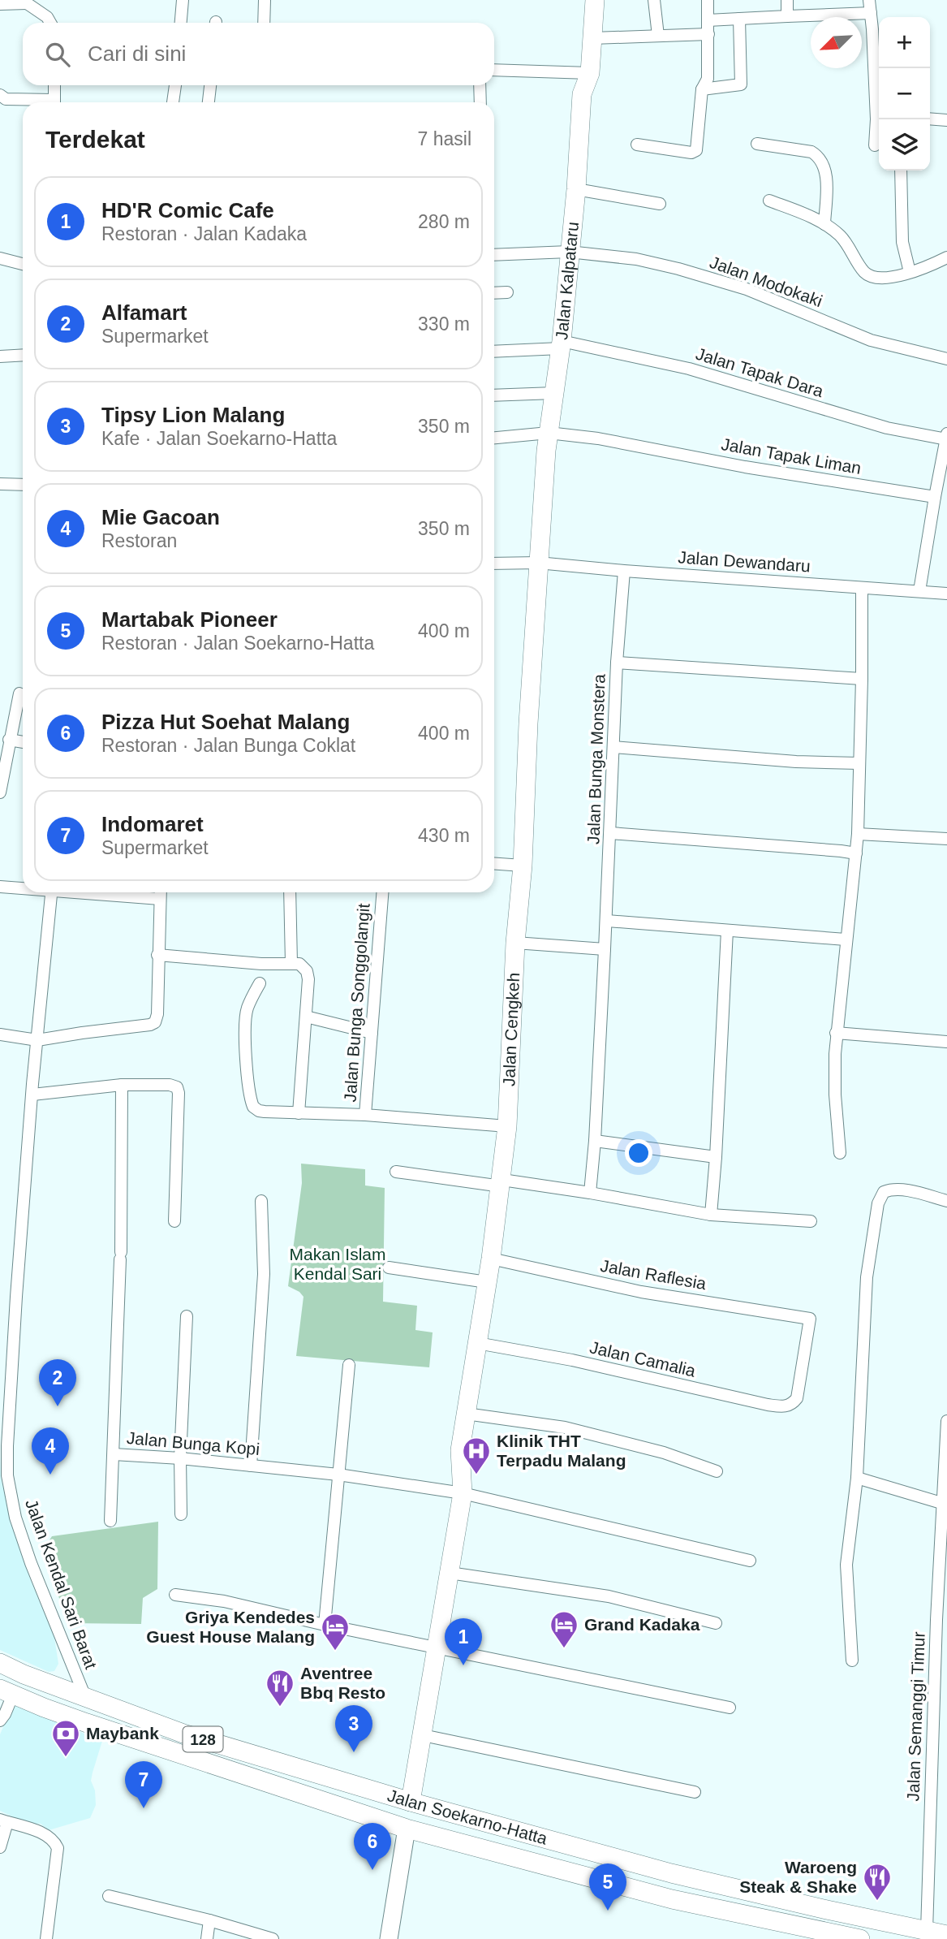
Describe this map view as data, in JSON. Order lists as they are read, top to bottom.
{
  "streets": {
    "main road": [
      "Jalan Kalpataru",
      "Jalan Cengkeh",
      "128",
      "Jalan Soekarno-Hatta"
    ],
    "street": [
      "Jalan Modokaki",
      "Jalan Tapak Dara",
      "Jalan Tapak Liman",
      "Jalan Dewandaru",
      "Jalan Bunga Monstera",
      "Jalan Bunga Songgolangit",
      "Jalan Raflesia",
      "Jalan Camalia",
      "Jalan Bunga Kopi",
      "Jalan Kendal Sari Barat",
      "Jalan Semanggi Timur"
    ]
  },
  "crossings": [
    ["Jalan Kalpataru", "Jalan Modokaki"],
    ["Jalan Kalpataru", "Jalan Tapak Dara"],
    ["Jalan Kalpataru", "Jalan Tapak Liman"],
    ["Jalan Kalpataru", "Jalan Dewandaru"],
    ["Jalan Kalpataru", "Jalan Cengkeh"],
    ["Jalan Dewandaru", "Jalan Bunga Monstera"],
    ["Jalan Dewandaru", "Jalan Cengkeh"],
    ["Jalan Bunga Songgolangit", "Jalan Cengkeh"],
    ["Jalan Cengkeh", "Jalan Raflesia"],
    ["Jalan Cengkeh", "Jalan Camalia"],
    ["Jalan Cengkeh", "Jalan Bunga Kopi"],
    ["Jalan Cengkeh", "Jalan Soekarno-Hatta"],
    ["Jalan Raflesia", "Jalan Camalia"],
    ["Jalan Kendal Sari Barat", "Jalan Soekarno-Hatta"],
    ["Jalan Semanggi Timur", "Jalan Soekarno-Hatta"]
  ],
  "parks": ["Makan Islam Kendal Sari"],
  "places": {
    "hospital": ["Klinik THT Terpadu Malang"],
    "hotel": ["Grand Kadaka", "Griya Kendedes Guest House Malang"],
    "restaurant": ["Aventree Bbq Resto", "Waroeng Steak & Shake"],
    "bank": ["Maybank"]
  },
  "north": "bottom left",
  "page": {
    "map_buttons": ["+", "−"],
    "search": "Cari di sini",
    "heading": ["Terdekat", "7 hasil"],
    "list": [
      {
        "mark": "1",
        "name": "HD'R Comic Cafe",
        "note": "Restoran · Jalan Kadaka",
        "value": "280 m"
      },
      {
        "mark": "2",
        "name": "Alfamart",
        "note": "Supermarket",
        "value": "330 m"
      },
      {
        "mark": "3",
        "name": "Tipsy Lion Malang",
        "note": "Kafe · Jalan Soekarno-Hatta",
        "value": "350 m"
      },
      {
        "mark": "4",
        "name": "Mie Gacoan",
        "note": "Restoran",
        "value": "350 m"
      },
      {
        "mark": "5",
        "name": "Martabak Pioneer",
        "note": "Restoran · Jalan Soekarno-Hatta",
        "value": "400 m"
      },
      {
        "mark": "6",
        "name": "Pizza Hut Soehat Malang",
        "note": "Restoran · Jalan Bunga Coklat",
        "value": "400 m"
      },
      {
        "mark": "7",
        "name": "Indomaret",
        "note": "Supermarket",
        "value": "430 m"
      }
    ],
    "pins": [
      "2",
      "4",
      "1",
      "3",
      "7",
      "6",
      "5"
    ]
  }
}
